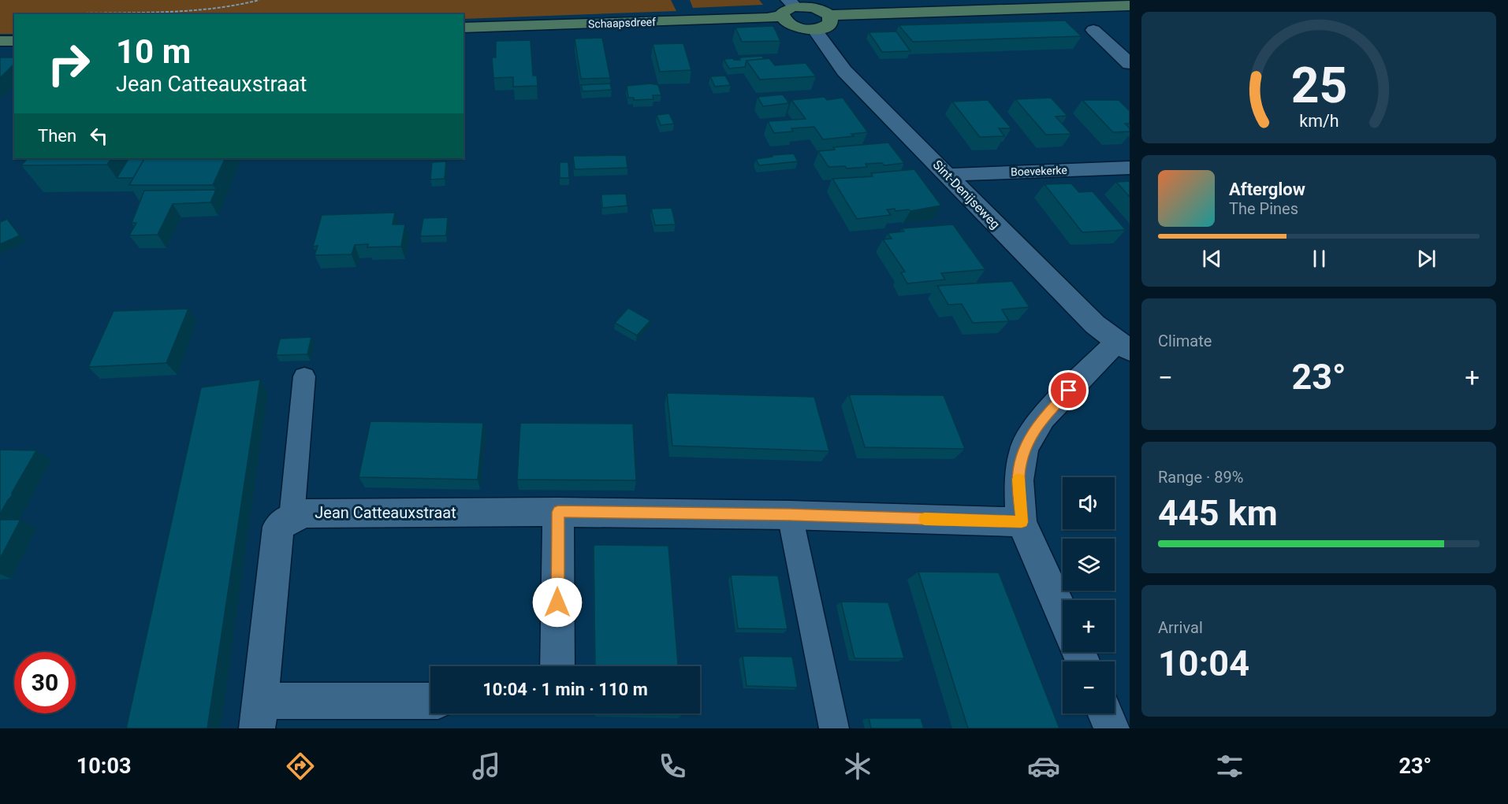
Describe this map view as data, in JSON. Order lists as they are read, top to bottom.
{
  "streets": {
    "street": [
      "Schaapsdreef",
      "Boevekerke",
      "Sint-Denijseweg",
      "Jean Catteauxstraat"
    ]
  },
  "crossings": [
    ["Boevekerke", "Sint-Denijseweg"]
  ],
  "page": {
    "turn": ["10 m", "Jean Catteauxstraat"],
    "then": "Then",
    "song": ["Afterglow", "The Pines"],
    "tile": [
      "Climate",
      ["Range · 89%", "445 km"],
      ["Arrival", "10:04"]
    ],
    "heat": ["−", "23°", "+"],
    "map_buttons": ["+", "−"],
    "limit": "30",
    "trip": "10:04 · 1 min · 110 m",
    "tabs": ["10:03", "23°"],
    "gauge": ["25", "km/h"]
  }
}
